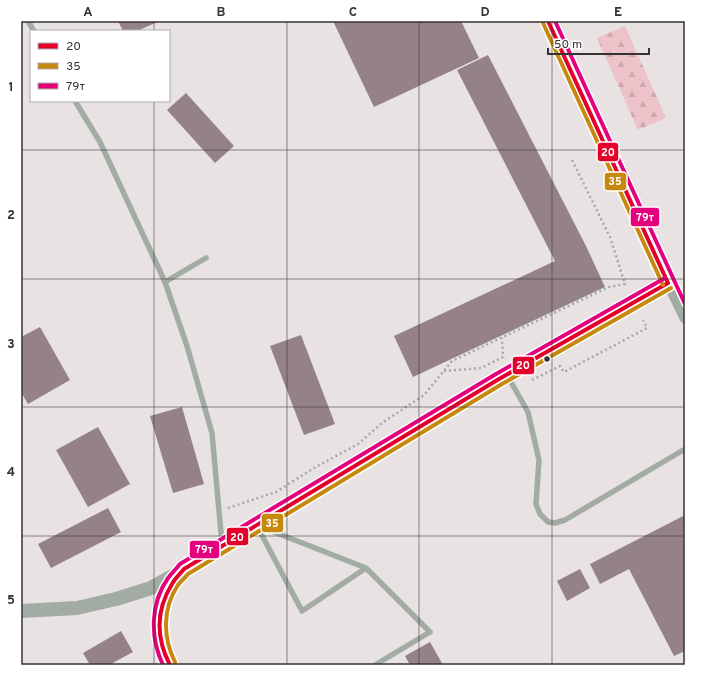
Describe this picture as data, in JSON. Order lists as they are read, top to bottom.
{
  "lines": ["transit line 20", "transit line 79т", "transit line 35"],
  "legend": ["20", "35", "79т"],
  "scale_bar": "50 m",
  "grid": {
    "columns": [
      "A",
      "B",
      "C",
      "D",
      "E"
    ],
    "rows": [
      "1",
      "2",
      "3",
      "4",
      "5"
    ]
  }
}
